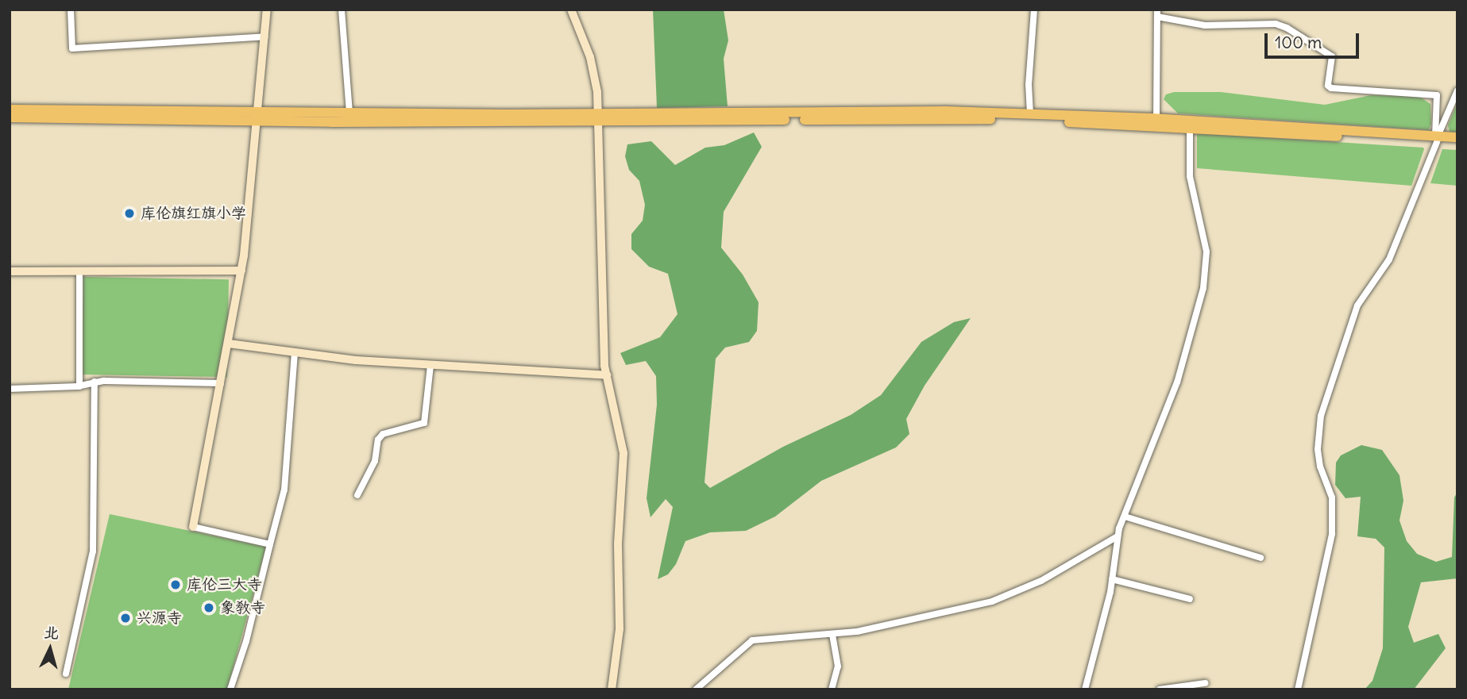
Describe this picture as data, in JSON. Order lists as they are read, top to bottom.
{
  "places": [
    "库伦旗红旗小学",
    "库伦三大寺",
    "象教寺",
    "兴源寺"
  ],
  "scale_bar": "100 m",
  "north": "top"
}
